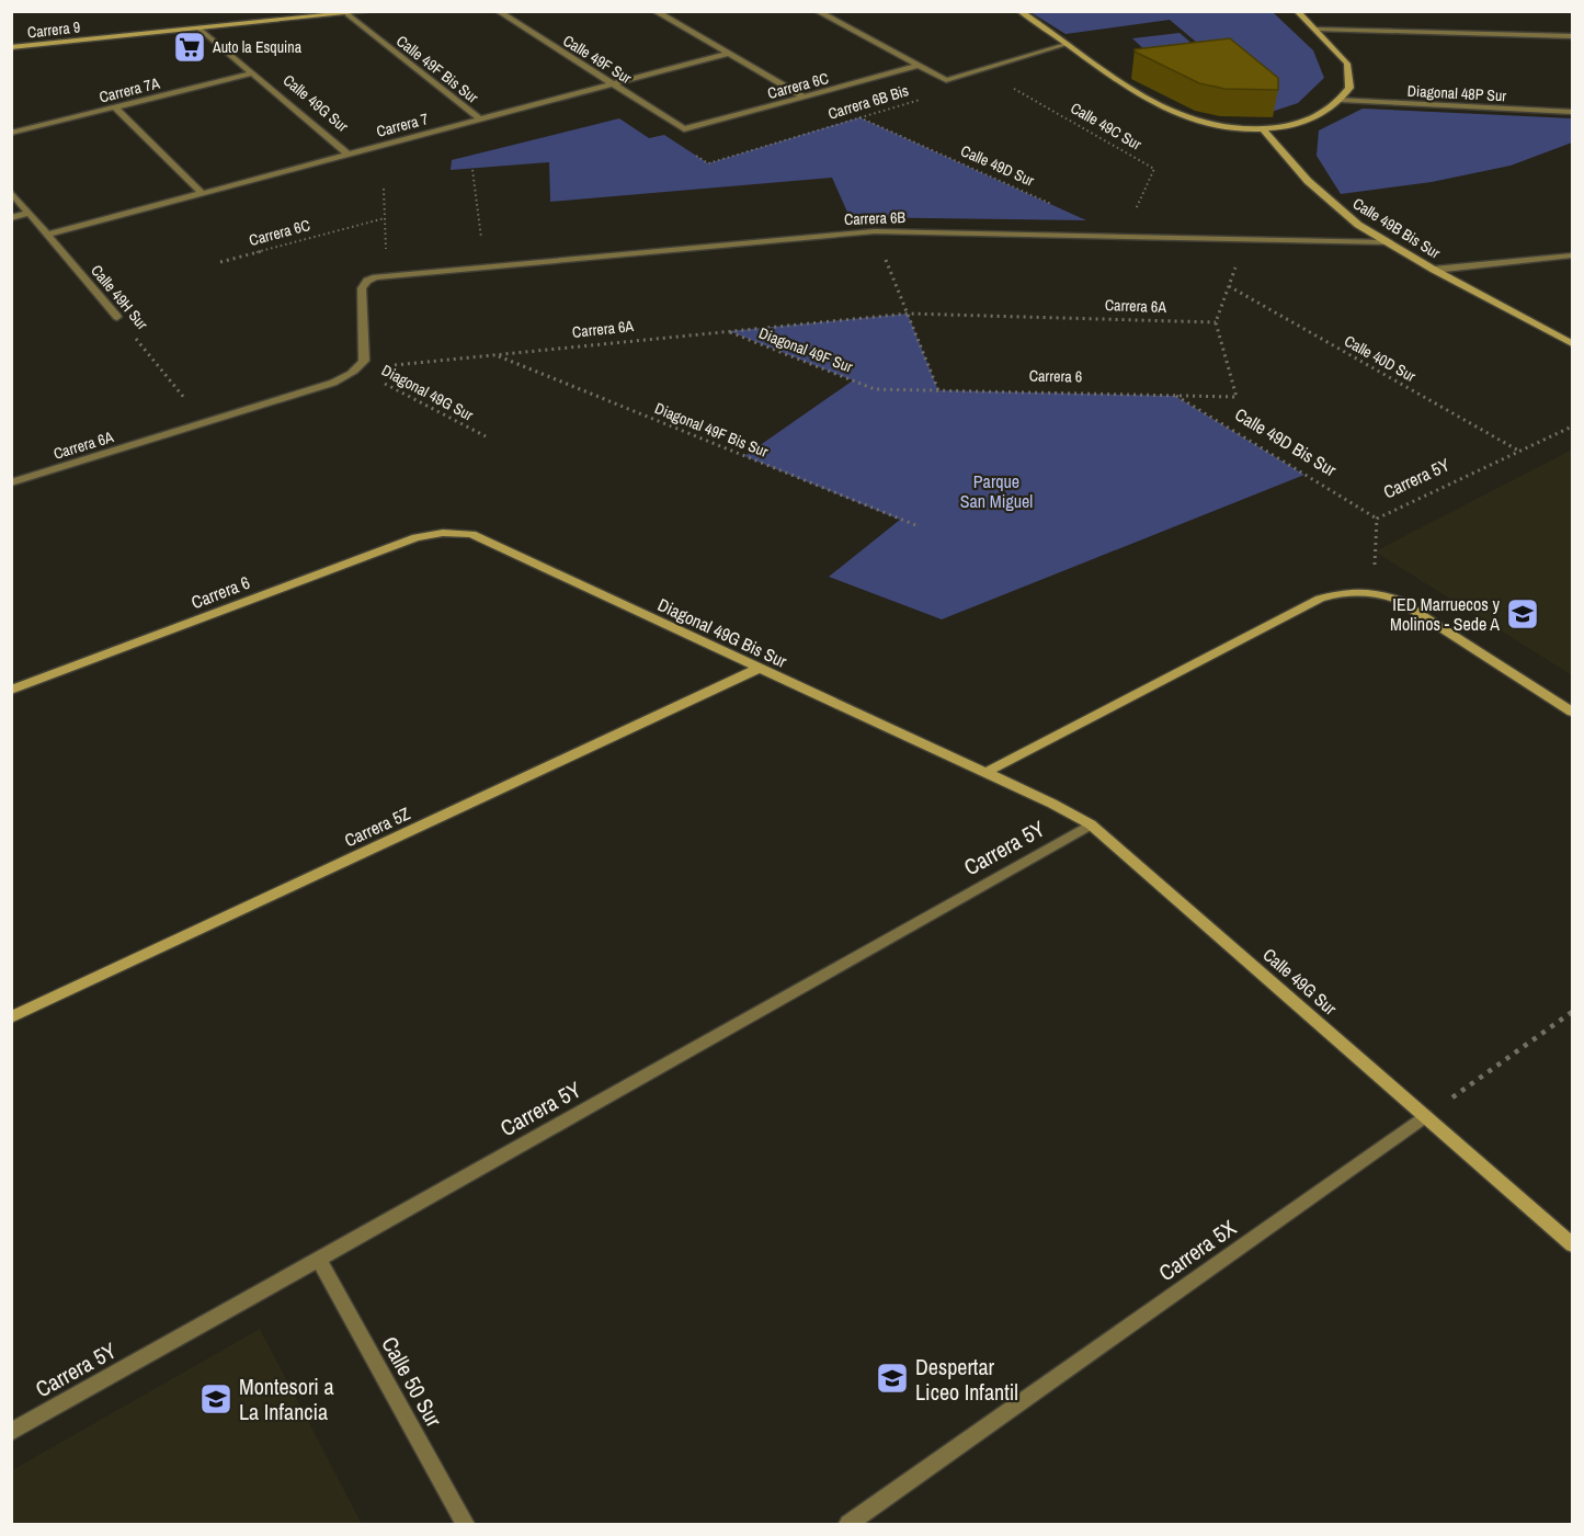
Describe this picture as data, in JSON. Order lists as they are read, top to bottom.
{
  "streets": {
    "street": [
      "Carrera 9",
      "Calle 49F Sur",
      "Calle 49F Bis Sur",
      "Carrera 6C",
      "Carrera 7A",
      "Diagonal 48P Sur",
      "Calle 49G Sur",
      "Carrera 7",
      "Carrera 6B",
      "Calle 49B Bis Sur",
      "Calle 49H Sur",
      "Carrera 6A",
      "Carrera 6",
      "Carrera 5Y",
      "Diagonal 49G Bis Sur",
      "Carrera 5Z",
      "Carrera 5X",
      "Calle 50 Sur"
    ],
    "path": [
      "Carrera 6B Bis",
      "Calle 49C Sur",
      "Calle 49D Sur",
      "Diagonal 49F Sur",
      "Calle 40D Sur",
      "Diagonal 49G Sur",
      "Diagonal 49F Bis Sur",
      "Calle 49D Bis Sur"
    ]
  },
  "crossings": [
    ["Carrera 9", "Calle 49F Bis Sur"],
    ["Carrera 9", "Calle 49G Sur"],
    ["Calle 49F Sur", "Carrera 6C"],
    ["Calle 49F Sur", "Carrera 7"],
    ["Calle 49F Bis Sur", "Carrera 7"],
    ["Carrera 7A", "Calle 49G Sur"],
    ["Carrera 6B Bis", "Calle 49D Sur"],
    ["Calle 49G Sur", "Carrera 7"],
    ["Calle 49G Sur", "Carrera 5Y"],
    ["Calle 49G Sur", "Diagonal 49G Bis Sur"],
    ["Calle 49G Sur", "Carrera 5X"],
    ["Carrera 7", "Calle 49H Sur"],
    ["Calle 49C Sur", "Carrera 6B"],
    ["Carrera 6B", "Calle 49B Bis Sur"],
    ["Carrera 6B", "Carrera 6A"],
    ["Carrera 6B", "Diagonal 49G Sur"],
    ["Calle 49H Sur", "Carrera 6A"],
    ["Carrera 6A", "Diagonal 49F Sur"],
    ["Carrera 6A", "Carrera 6"],
    ["Carrera 6A", "Diagonal 49G Sur"],
    ["Carrera 6A", "Diagonal 49F Bis Sur"],
    ["Diagonal 49F Sur", "Carrera 6"],
    ["Calle 40D Sur", "Carrera 5Y"],
    ["Carrera 6", "Calle 49D Bis Sur"],
    ["Carrera 6", "Diagonal 49G Bis Sur"],
    ["Calle 49D Bis Sur", "Carrera 5Y"],
    ["Carrera 5Y", "Calle 50 Sur"],
    ["Diagonal 49G Bis Sur", "Carrera 5Z"]
  ],
  "parks": ["Parque San Miguel"],
  "places": {
    "supermarket": ["Auto la Esquina"],
    "school or university": ["IED Marruecos y Molinos - Sede A", "Despertar Liceo Infantil", "Montesori a La Infancia"]
  }
}
